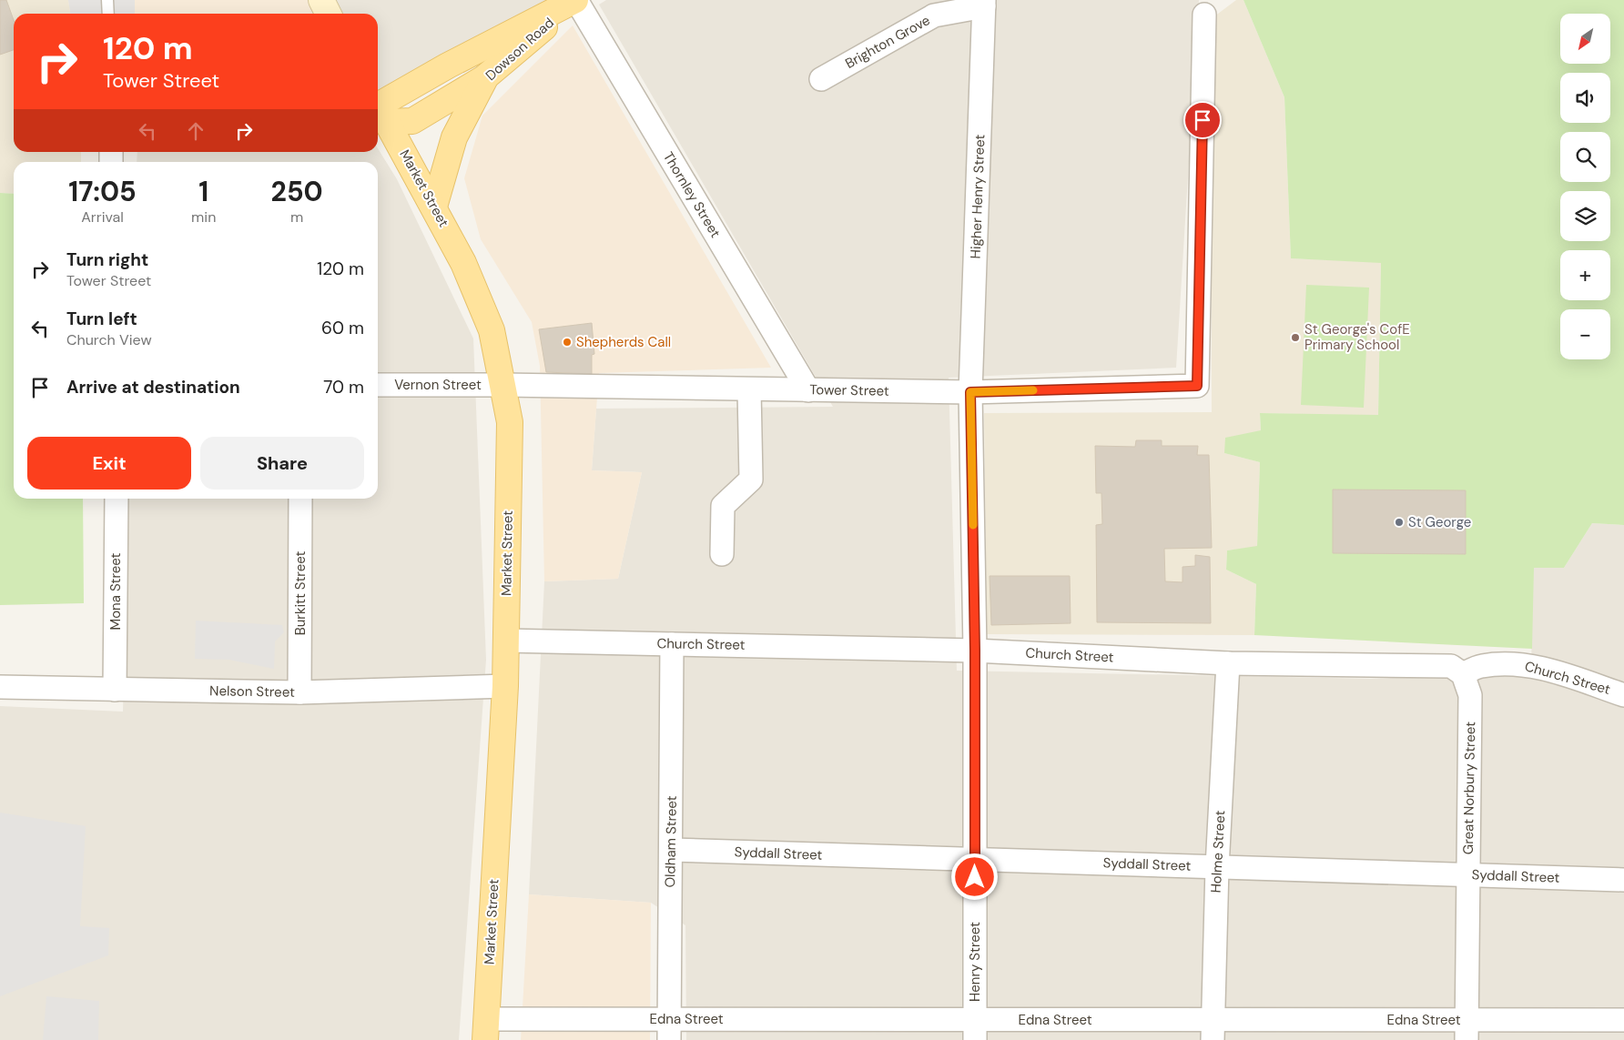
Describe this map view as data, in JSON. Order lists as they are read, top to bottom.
{
  "streets": {
    "main road": ["Dowson Road", "Market Street"],
    "street": [
      "Brighton Grove",
      "Thornley Street",
      "Higher Henry Street",
      "Vernon Street",
      "Tower Street",
      "Mona Street",
      "Burkitt Street",
      "Church Street",
      "Nelson Street",
      "Great Norbury Street",
      "Oldham Street",
      "Holme Street",
      "Syddall Street",
      "Henry Street",
      "Edna Street"
    ]
  },
  "crossings": [
    ["Brighton Grove", "Higher Henry Street"],
    ["Dowson Road", "Market Street"],
    ["Dowson Road", "Thornley Street"],
    ["Market Street", "Vernon Street"],
    ["Market Street", "Tower Street"],
    ["Market Street", "Church Street"],
    ["Market Street", "Nelson Street"],
    ["Market Street", "Edna Street"],
    ["Thornley Street", "Tower Street"],
    ["Higher Henry Street", "Tower Street"],
    ["Higher Henry Street", "Henry Street"],
    ["Vernon Street", "Tower Street"],
    ["Tower Street", "Henry Street"],
    ["Mona Street", "Nelson Street"],
    ["Burkitt Street", "Nelson Street"],
    ["Church Street", "Great Norbury Street"],
    ["Church Street", "Oldham Street"],
    ["Church Street", "Holme Street"],
    ["Church Street", "Henry Street"],
    ["Great Norbury Street", "Syddall Street"],
    ["Great Norbury Street", "Edna Street"],
    ["Oldham Street", "Syddall Street"],
    ["Oldham Street", "Edna Street"],
    ["Holme Street", "Syddall Street"],
    ["Holme Street", "Edna Street"],
    ["Syddall Street", "Henry Street"],
    ["Henry Street", "Edna Street"]
  ],
  "places": ["St George's CofE Primary School", "Shepherds Call", "St George"],
  "north": "bottom left",
  "page": {
    "map_buttons": ["+", "−"],
    "turn": ["120 m", "Tower Street"],
    "eta": [
      "17:05",
      "Arrival",
      "1",
      "min",
      "250",
      "m"
    ],
    "list": [
      {
        "name": "Turn right",
        "note": "Tower Street",
        "value": "120 m"
      },
      {
        "name": "Turn left",
        "note": "Church View",
        "value": "60 m"
      },
      {
        "name": "Arrive at destination",
        "value": "70 m"
      }
    ],
    "buttons": ["Exit", "Share"]
  }
}
